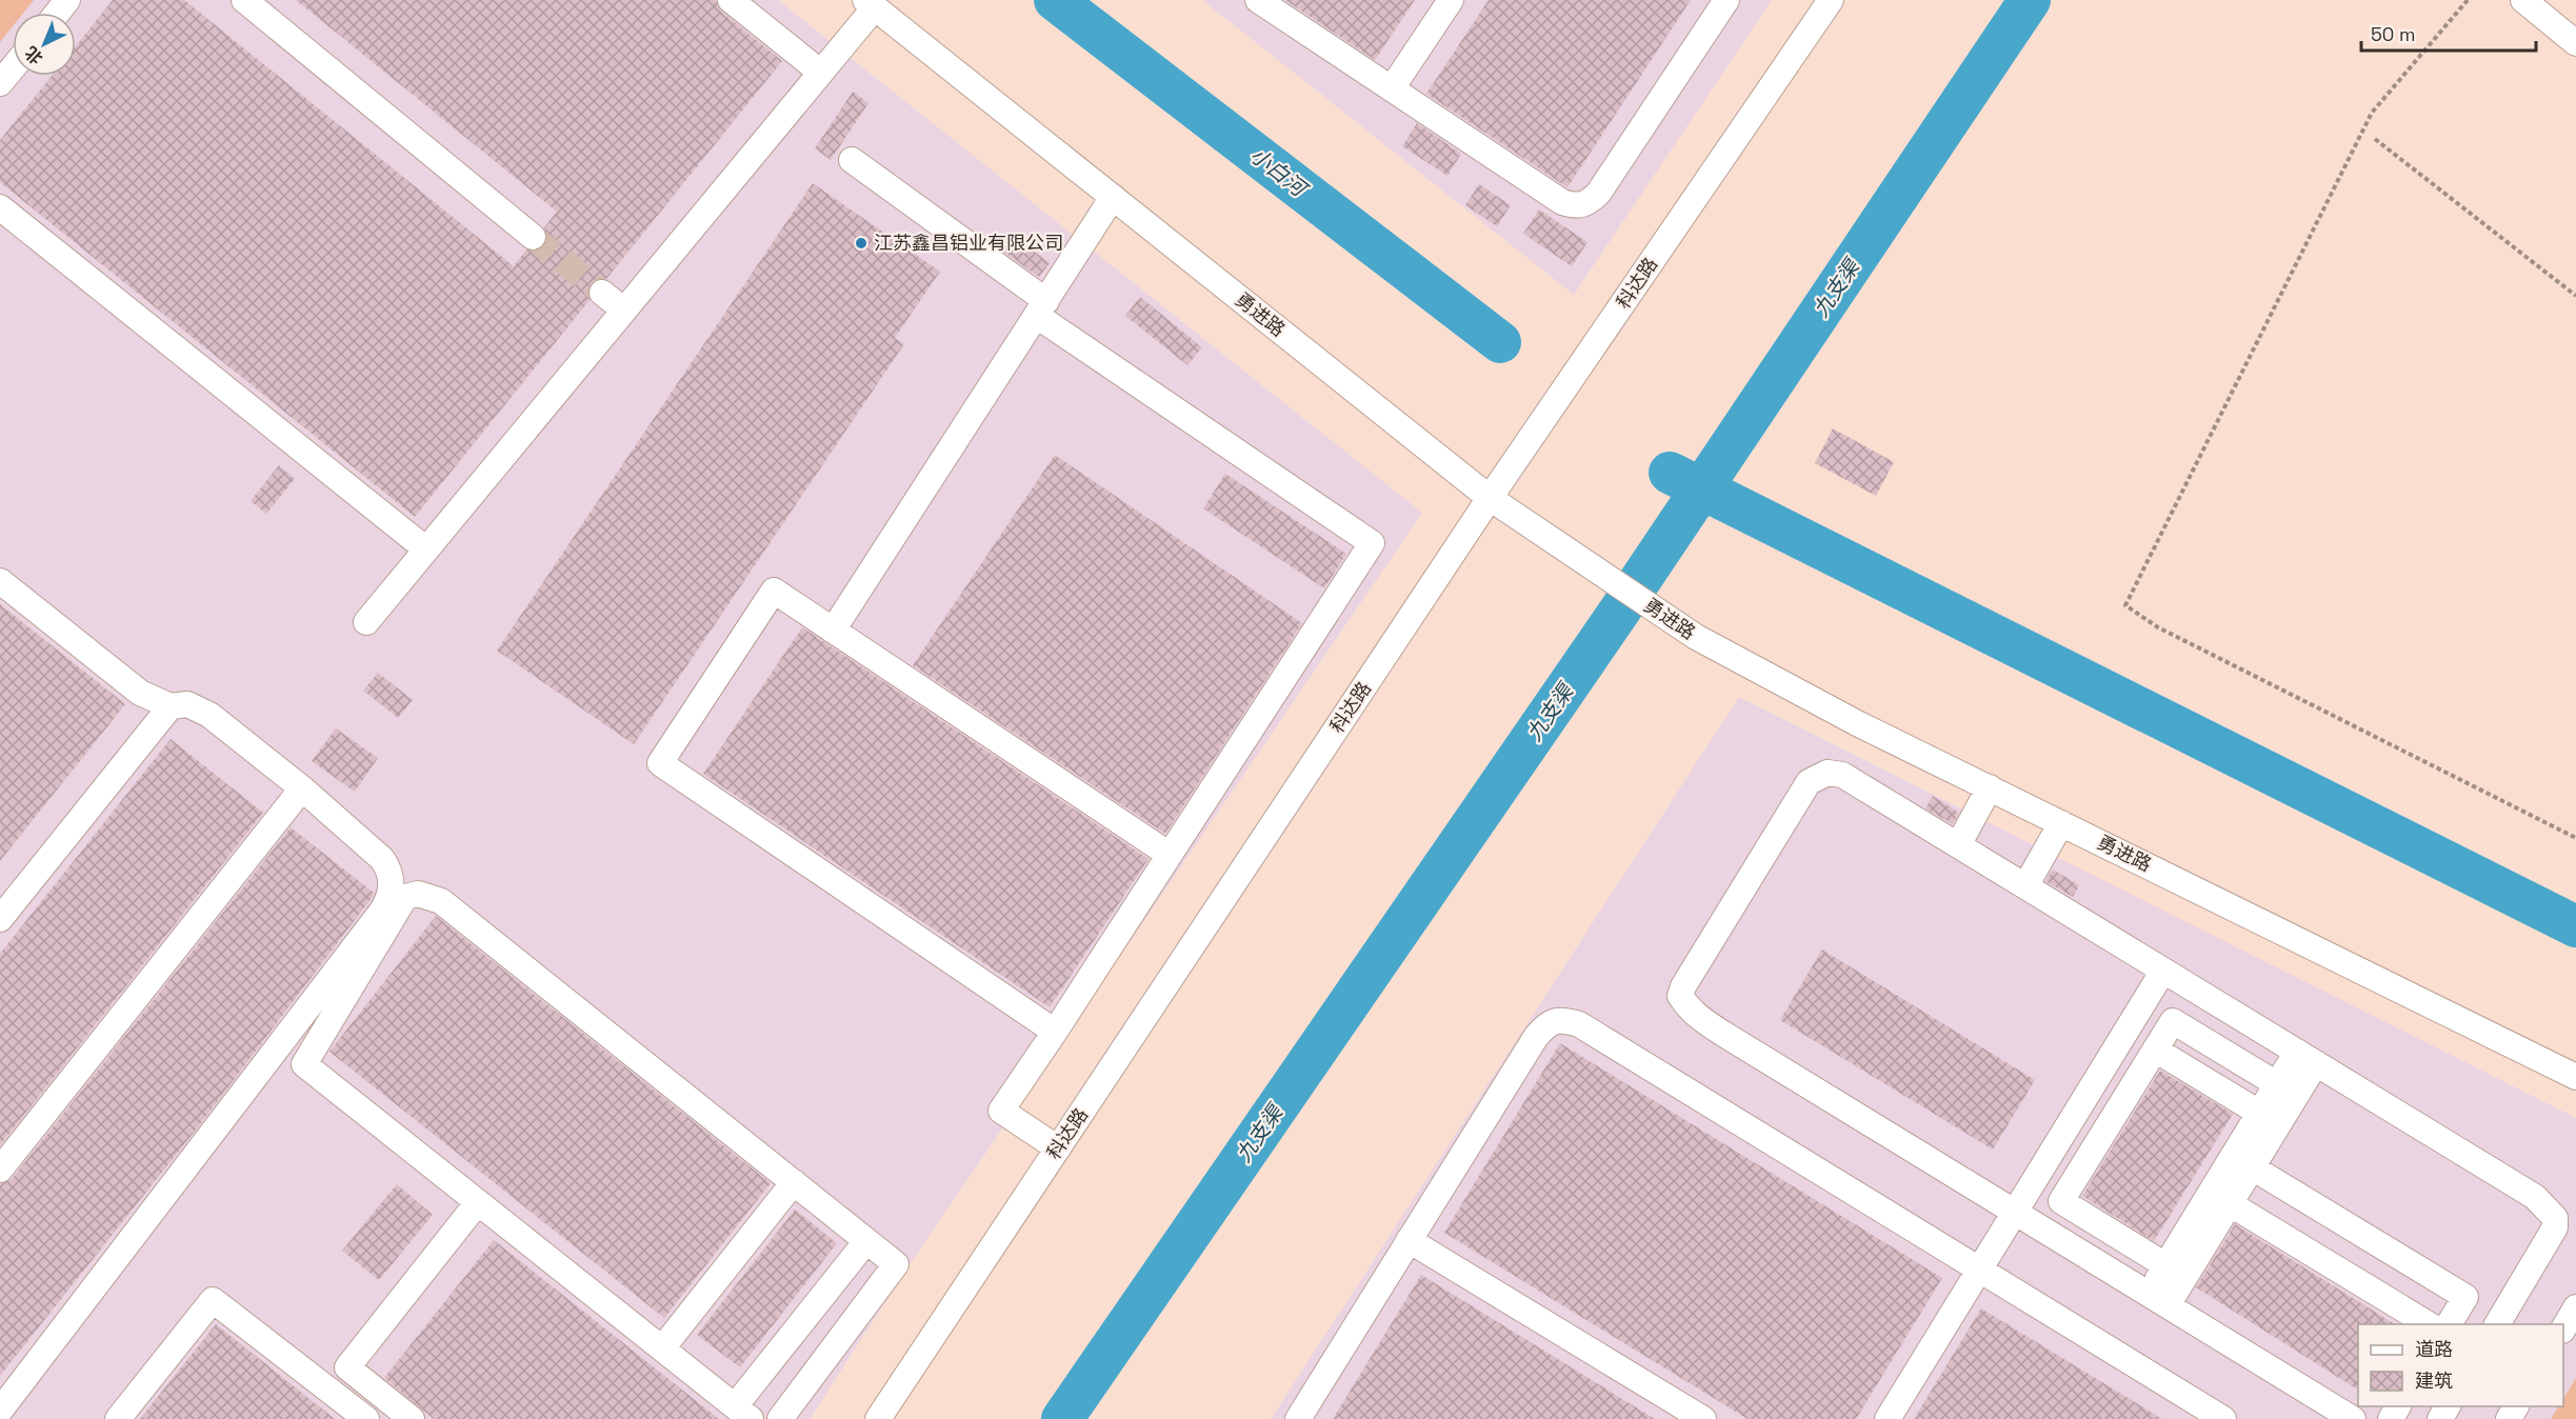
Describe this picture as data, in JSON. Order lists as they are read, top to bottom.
{
  "streets": {
    "street": ["科达路", "勇进路"]
  },
  "crossings": [
    ["科达路", "勇进路"]
  ],
  "water": ["小白河", "九支渠"],
  "places": ["江苏鑫昌铝业有限公司"],
  "legend": ["道路", "建筑"],
  "scale_bar": "50 m",
  "north": "bottom left"
}
